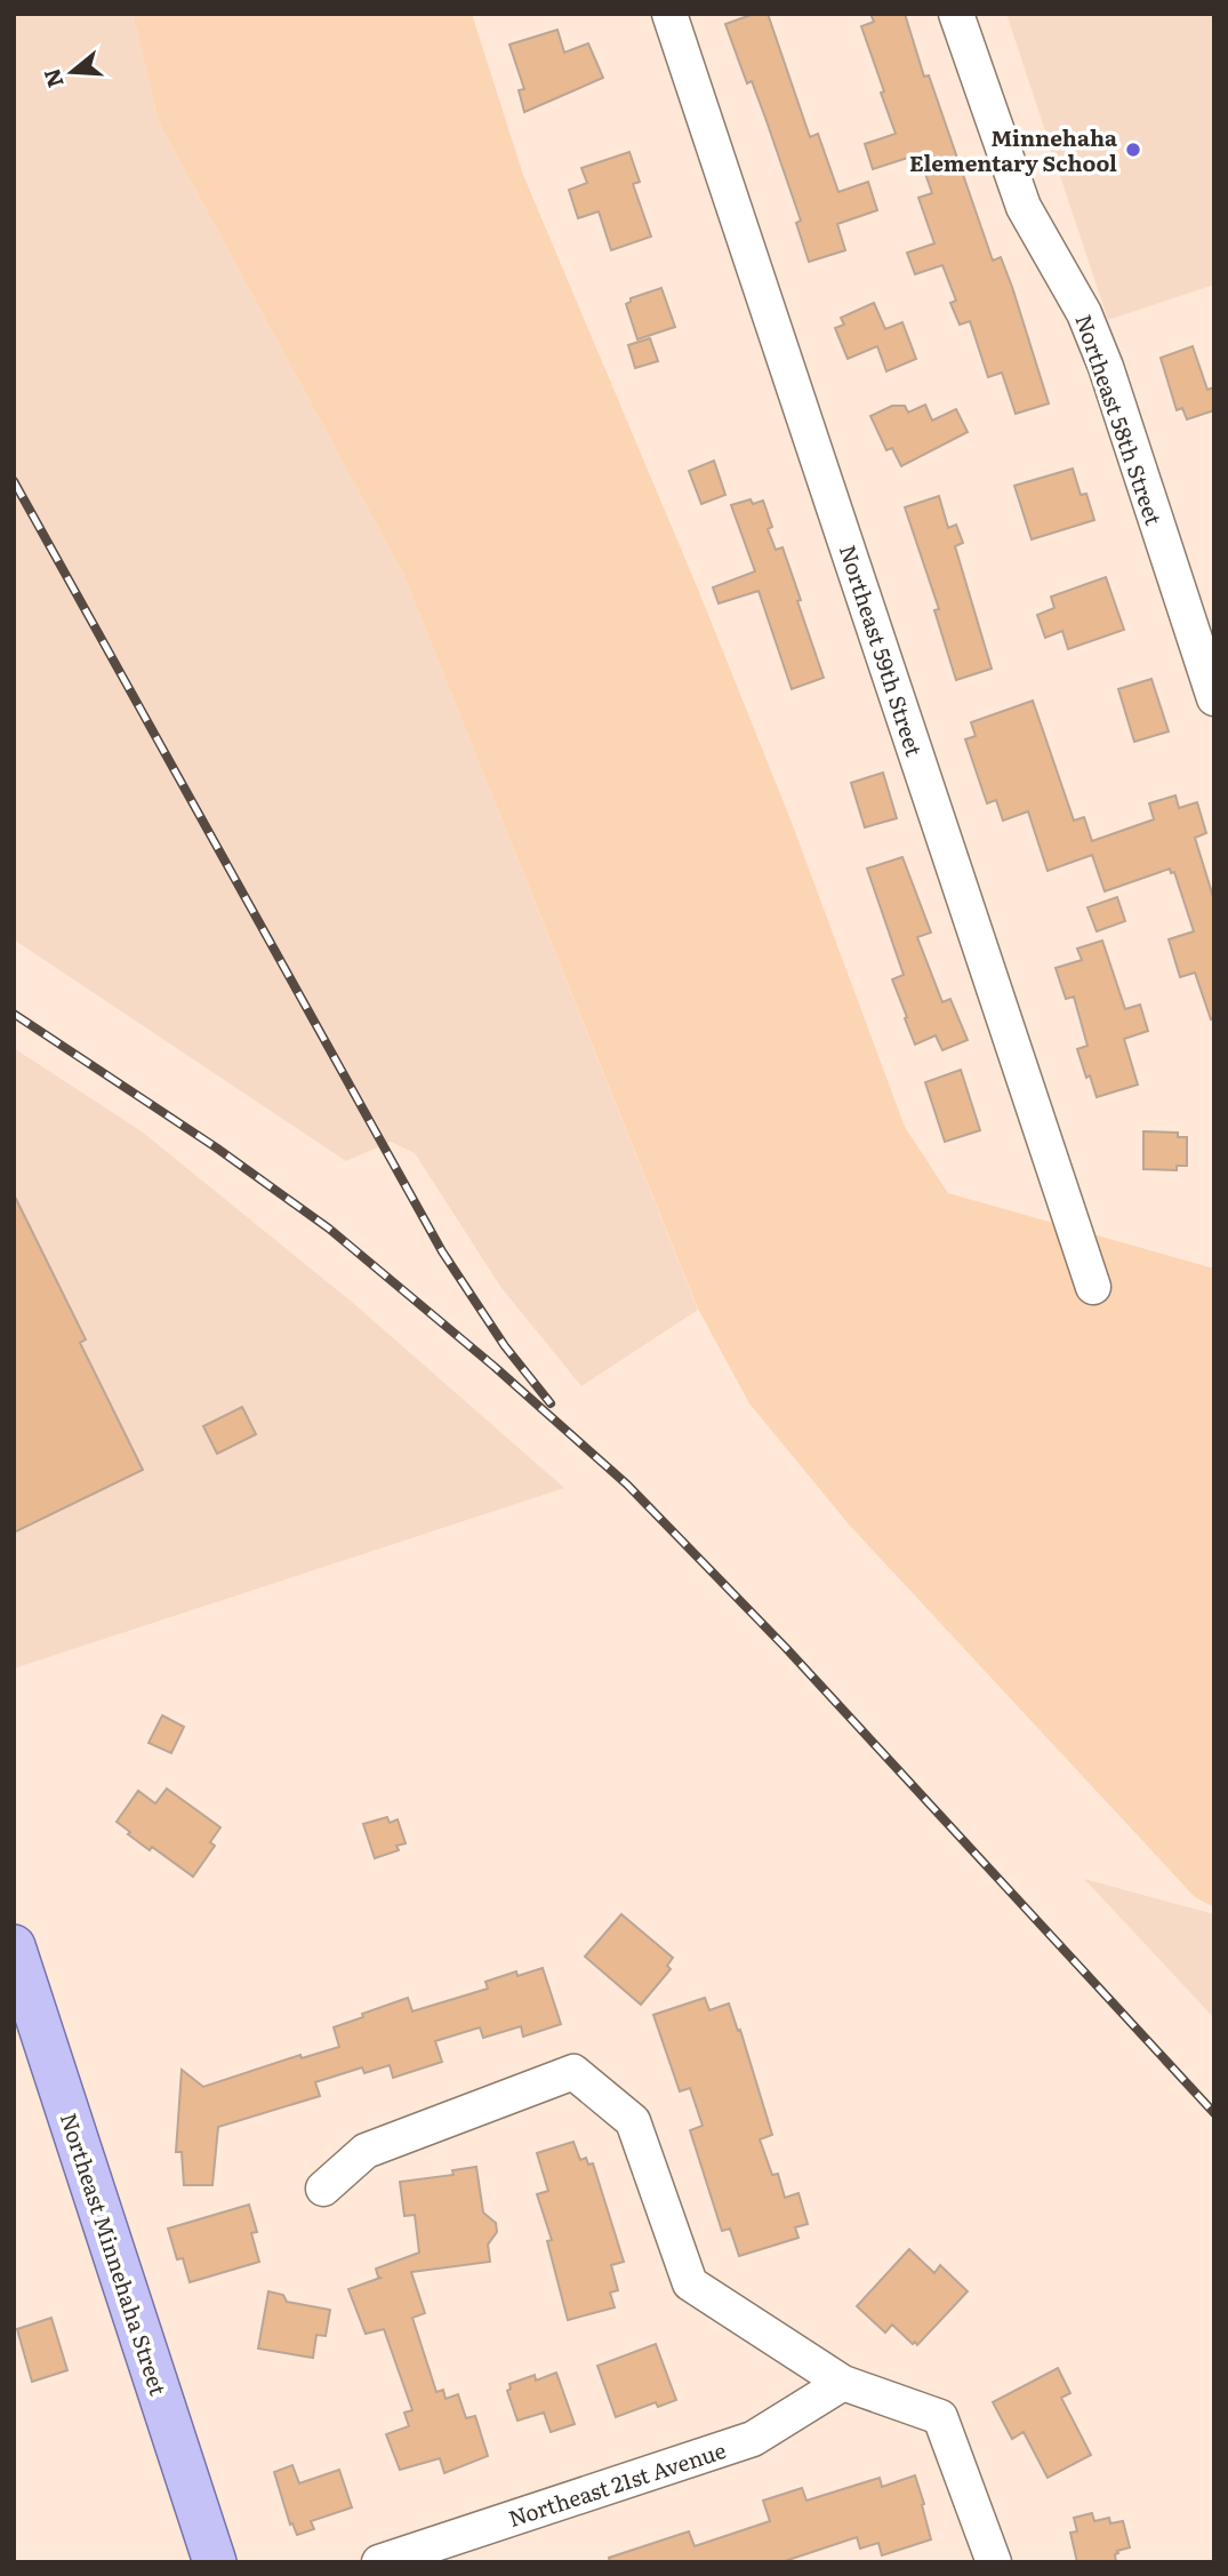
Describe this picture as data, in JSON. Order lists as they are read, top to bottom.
{
  "streets": {
    "main road": ["Northeast Minnehaha Street"],
    "street": ["Northeast 58th Street", "Northeast 59th Street", "Northeast 21st Avenue"]
  },
  "places": ["Minnehaha Elementary School"],
  "north": "left"
}
